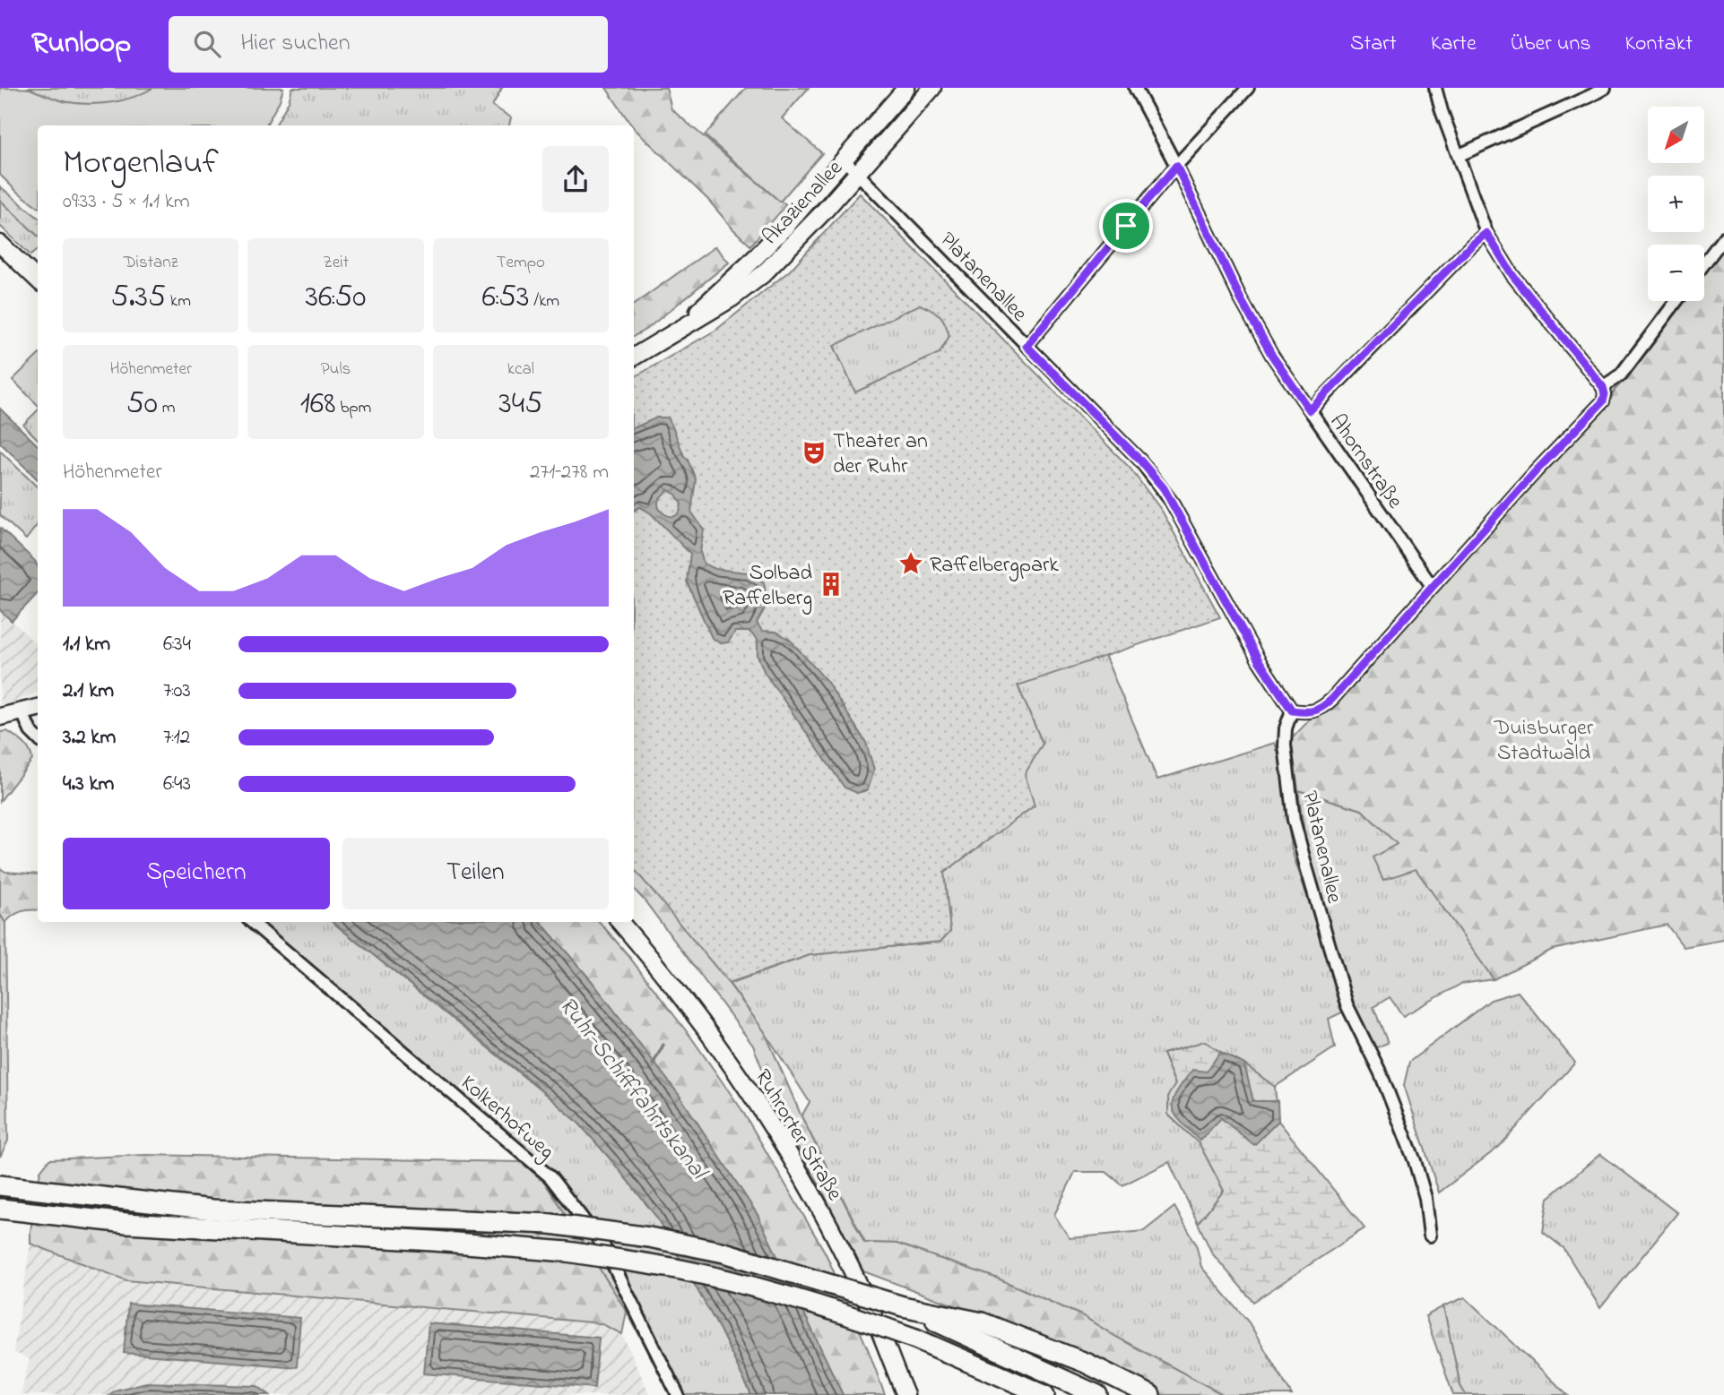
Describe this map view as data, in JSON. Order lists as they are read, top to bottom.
{
  "streets": {
    "main road": ["Akazienallee", "Ruhrorter Straße"],
    "street": ["Platanenallee", "Ahornstraße", "Kolkerhofweg"]
  },
  "crossings": [
    ["Akazienallee", "Platanenallee"]
  ],
  "water": ["Ruhr-Schifffahrtskanal"],
  "parks": ["Duisburger Stadtwald"],
  "places": {
    "theatre": ["Theater an der Ruhr"],
    "place": ["Raffelbergpark"],
    "building": ["Solbad Raffelberg"]
  },
  "north": "bottom left",
  "page": {
    "header": "Runloop",
    "search": "Hier suchen",
    "nav": [
      "Start",
      "Karte",
      "Über uns",
      "Kontakt"
    ],
    "map_buttons": ["+", "−"],
    "heading": ["Morgenlauf", "09:33 · 5 × 1.1 km"],
    "stats": [
      ["Distanz", "5.35 km"],
      ["Zeit", "36:50"],
      ["Tempo", "6:53 /km"],
      ["Höhenmeter", "50 m"],
      ["Puls", "168 bpm"],
      ["kcal", "345"]
    ],
    "chart": ["Höhenmeter", "271–278 m"],
    "list": [
      {
        "name": "1.1 km",
        "note": "6:34"
      },
      {
        "name": "2.1 km",
        "note": "7:03"
      },
      {
        "name": "3.2 km",
        "note": "7:12"
      },
      {
        "name": "4.3 km",
        "note": "6:43"
      }
    ],
    "buttons": ["Speichern", "Teilen"]
  }
}
